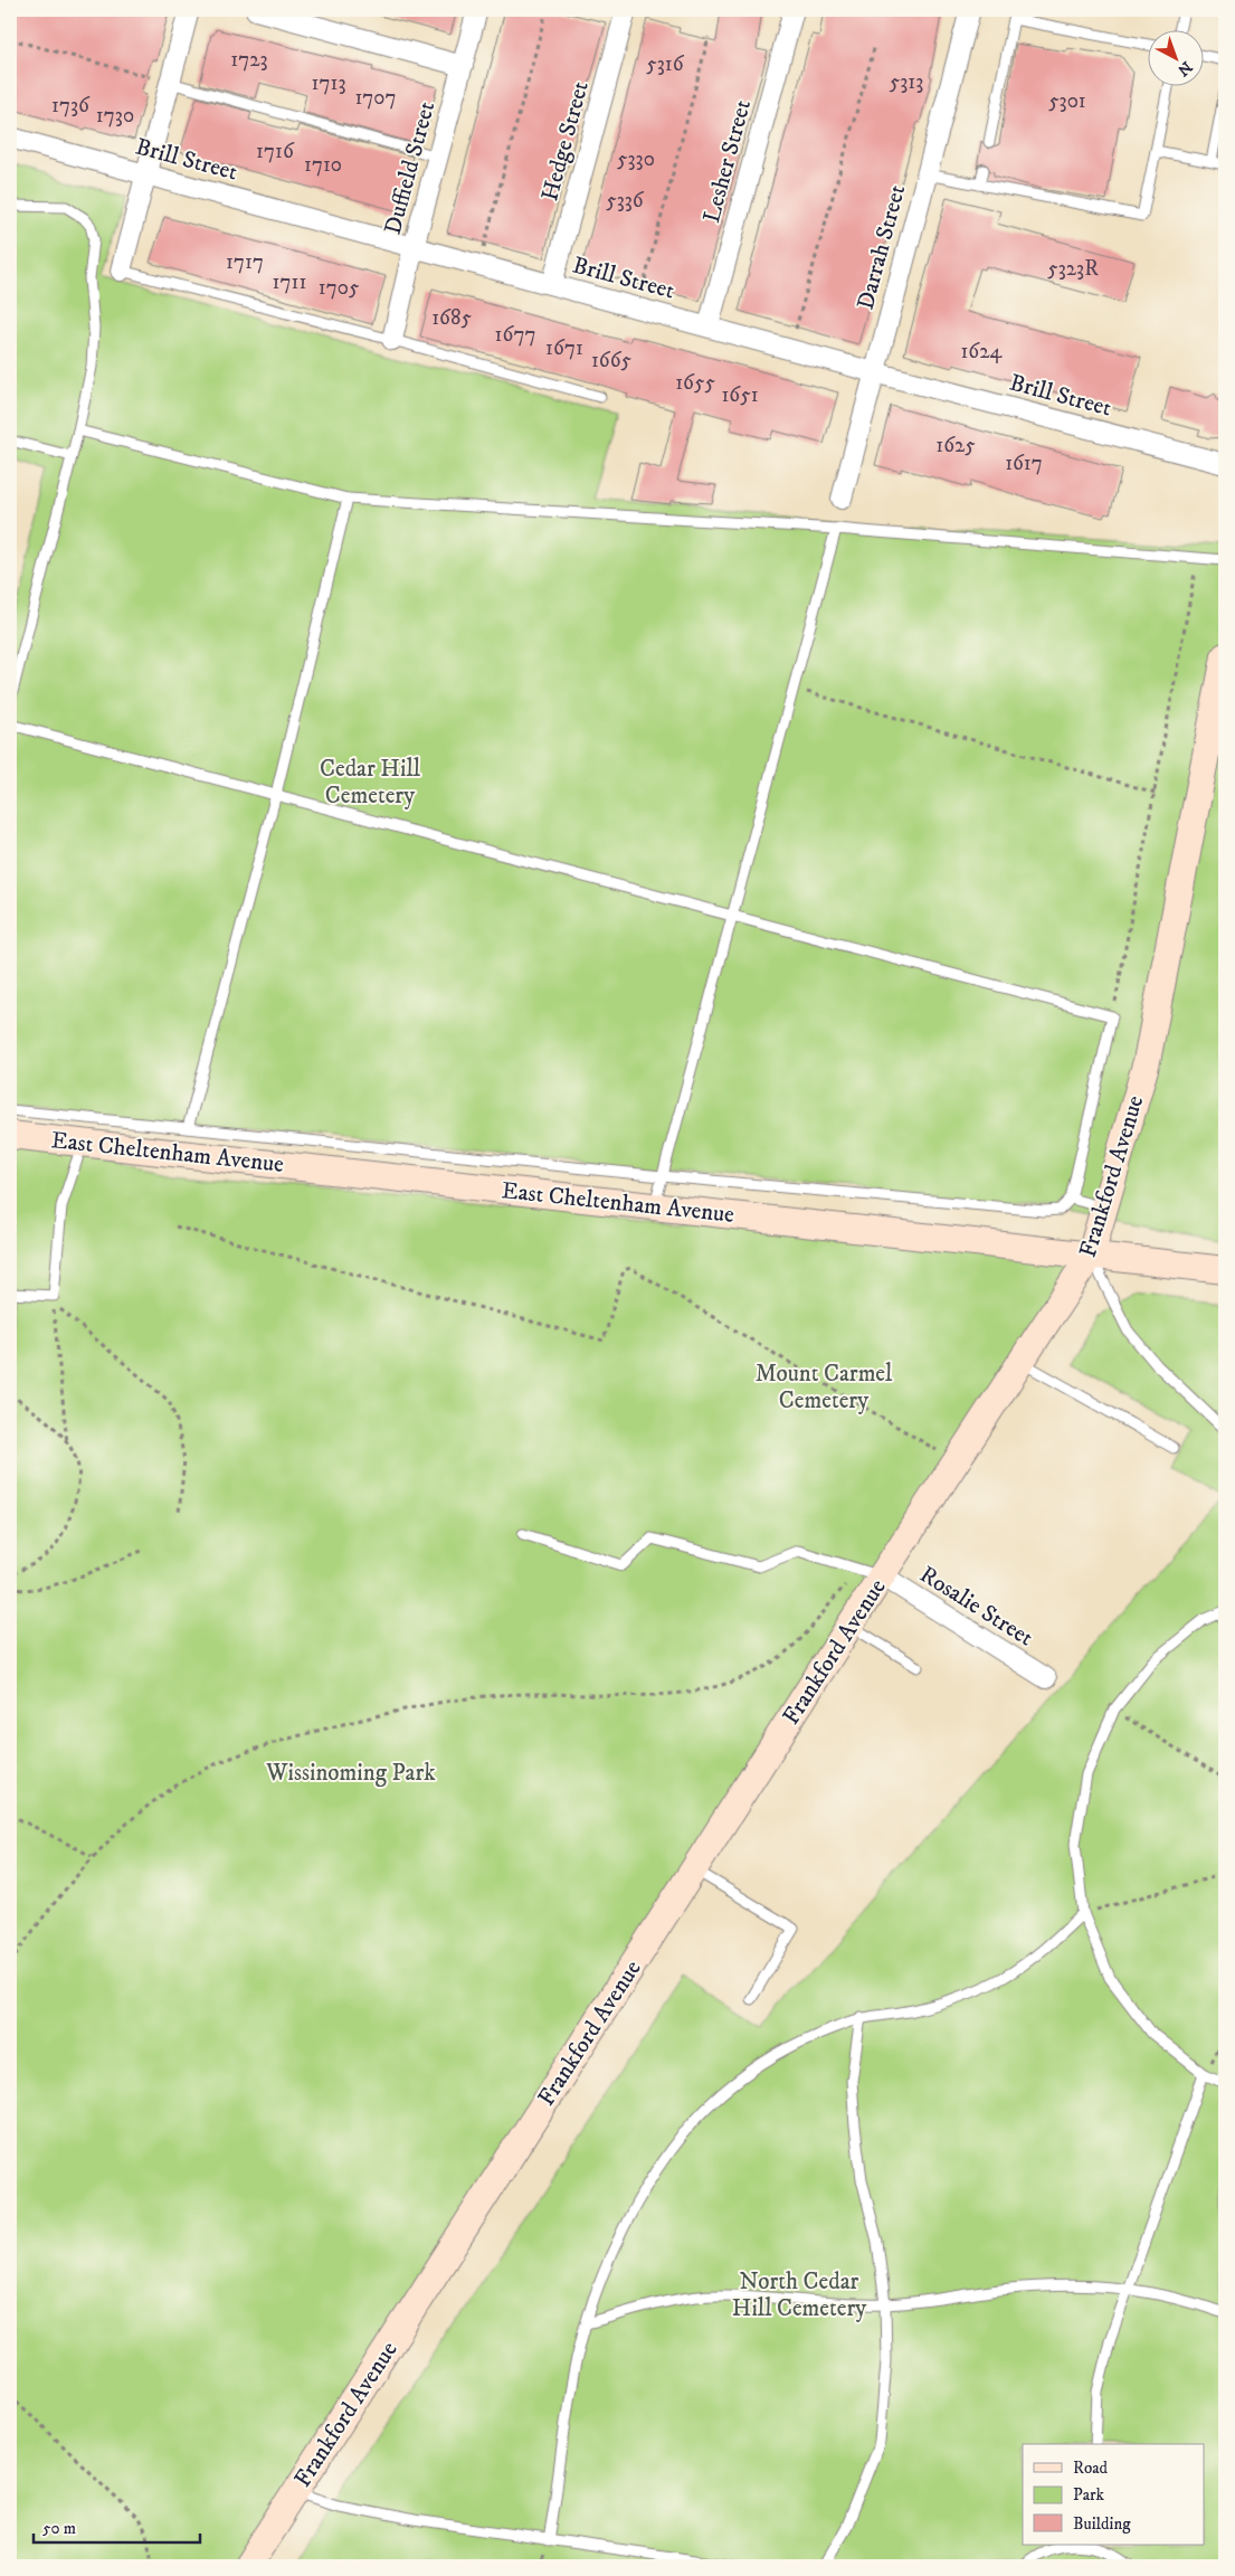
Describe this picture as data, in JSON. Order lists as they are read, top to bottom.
{
  "streets": {
    "main road": ["East Cheltenham Avenue", "Frankford Avenue"],
    "street": [
      "Hedge Street",
      "Brill Street",
      "Lesher Street",
      "Duffield Street",
      "Darrah Street",
      "Rosalie Street"
    ]
  },
  "crossings": [
    ["Hedge Street", "Brill Street"],
    ["Brill Street", "Lesher Street"],
    ["Brill Street", "Duffield Street"],
    ["Brill Street", "Darrah Street"],
    ["East Cheltenham Avenue", "Frankford Avenue"],
    ["Frankford Avenue", "Rosalie Street"]
  ],
  "parks": [
    "Cedar Hill Cemetery",
    "Mount Carmel Cemetery",
    "Wissinoming Park",
    "North Cedar Hill Cemetery"
  ],
  "house_numbers": [
    "1723",
    "5316",
    "5313",
    "1713",
    "1707",
    "5301",
    "1736",
    "1730",
    "1716",
    "5330",
    "1710",
    "5336",
    "1717",
    "5323R",
    "1711",
    "1705",
    "1685",
    "1677",
    "1671",
    "1624",
    "1665",
    "1655",
    "1651",
    "1625",
    "1617"
  ],
  "legend": ["Road", "Park", "Building"],
  "scale_bar": "50 m",
  "north": "bottom right"
}
